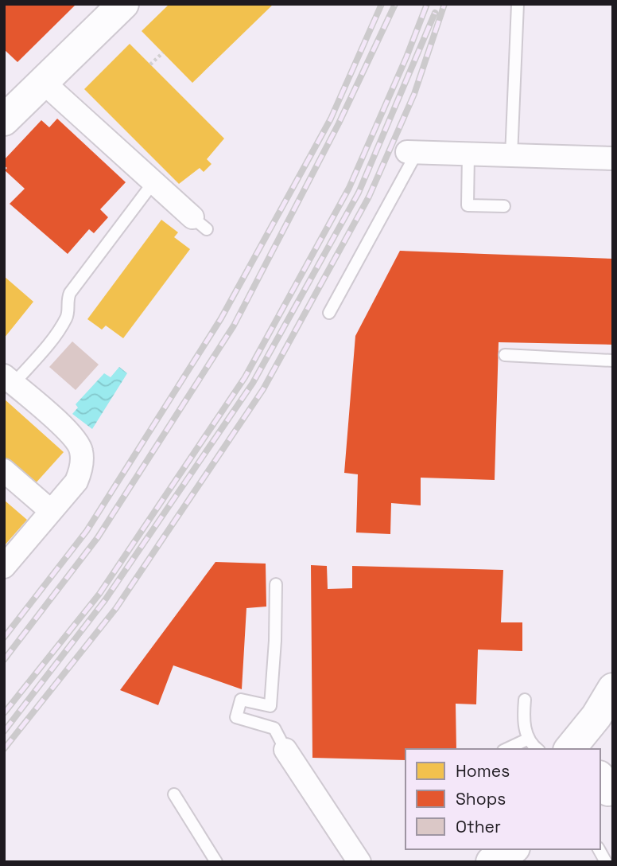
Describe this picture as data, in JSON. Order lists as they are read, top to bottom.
{
  "legend": ["Homes", "Shops", "Other"]
}
